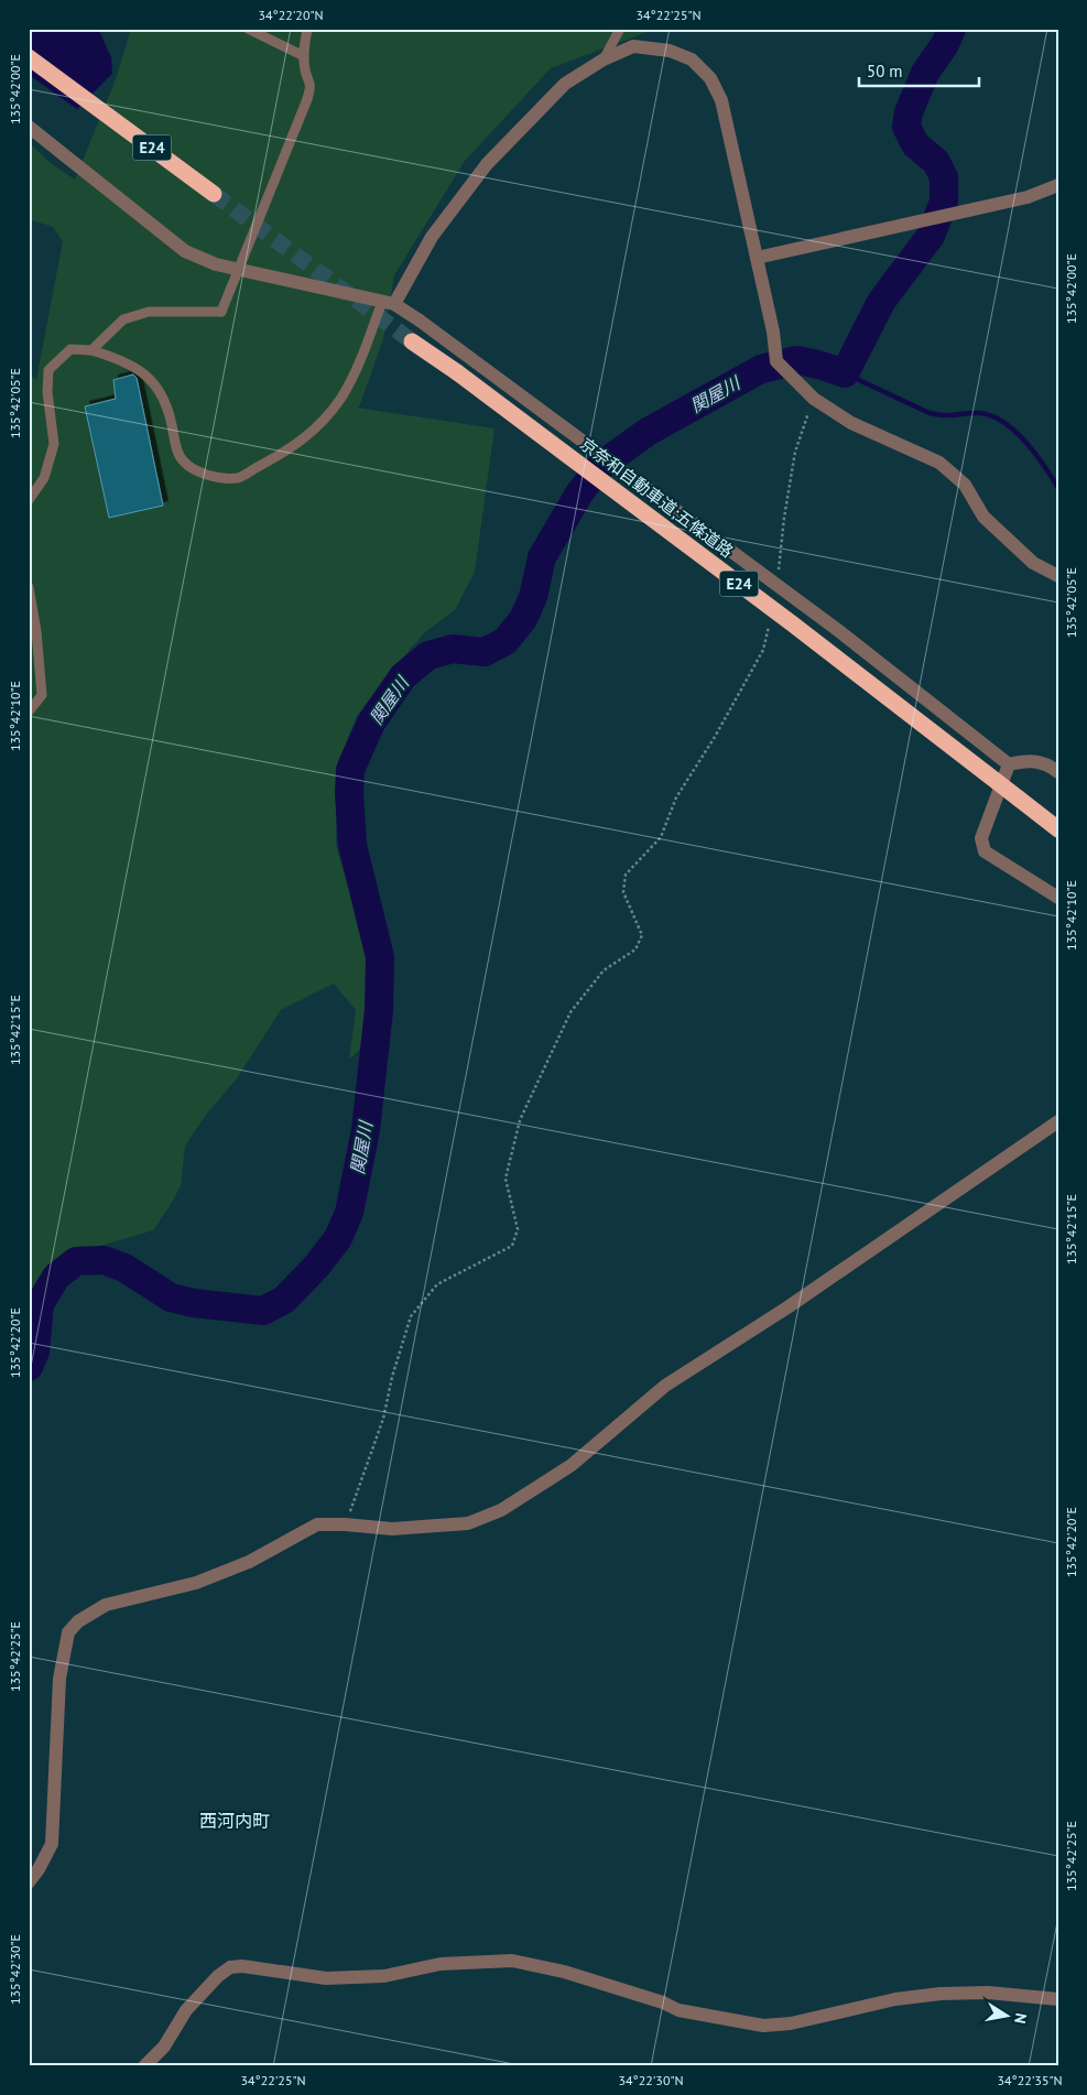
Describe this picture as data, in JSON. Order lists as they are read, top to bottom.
{
  "streets": {
    "highway": ["E24", "京奈和自動車道;五條道路"]
  },
  "districts": ["西河内町"],
  "water": ["関屋川"],
  "scale_bar": "50 m",
  "north": "right",
  "coordinates": [
    "34°22'20\"N",
    "34°22'25\"N",
    "135°42'00\"E",
    "135°42'05\"E",
    "135°42'10\"E",
    "135°42'15\"E",
    "135°42'20\"E",
    "135°42'25\"E",
    "135°42'30\"E",
    "34°22'30\"N",
    "34°22'35\"N"
  ]
}
